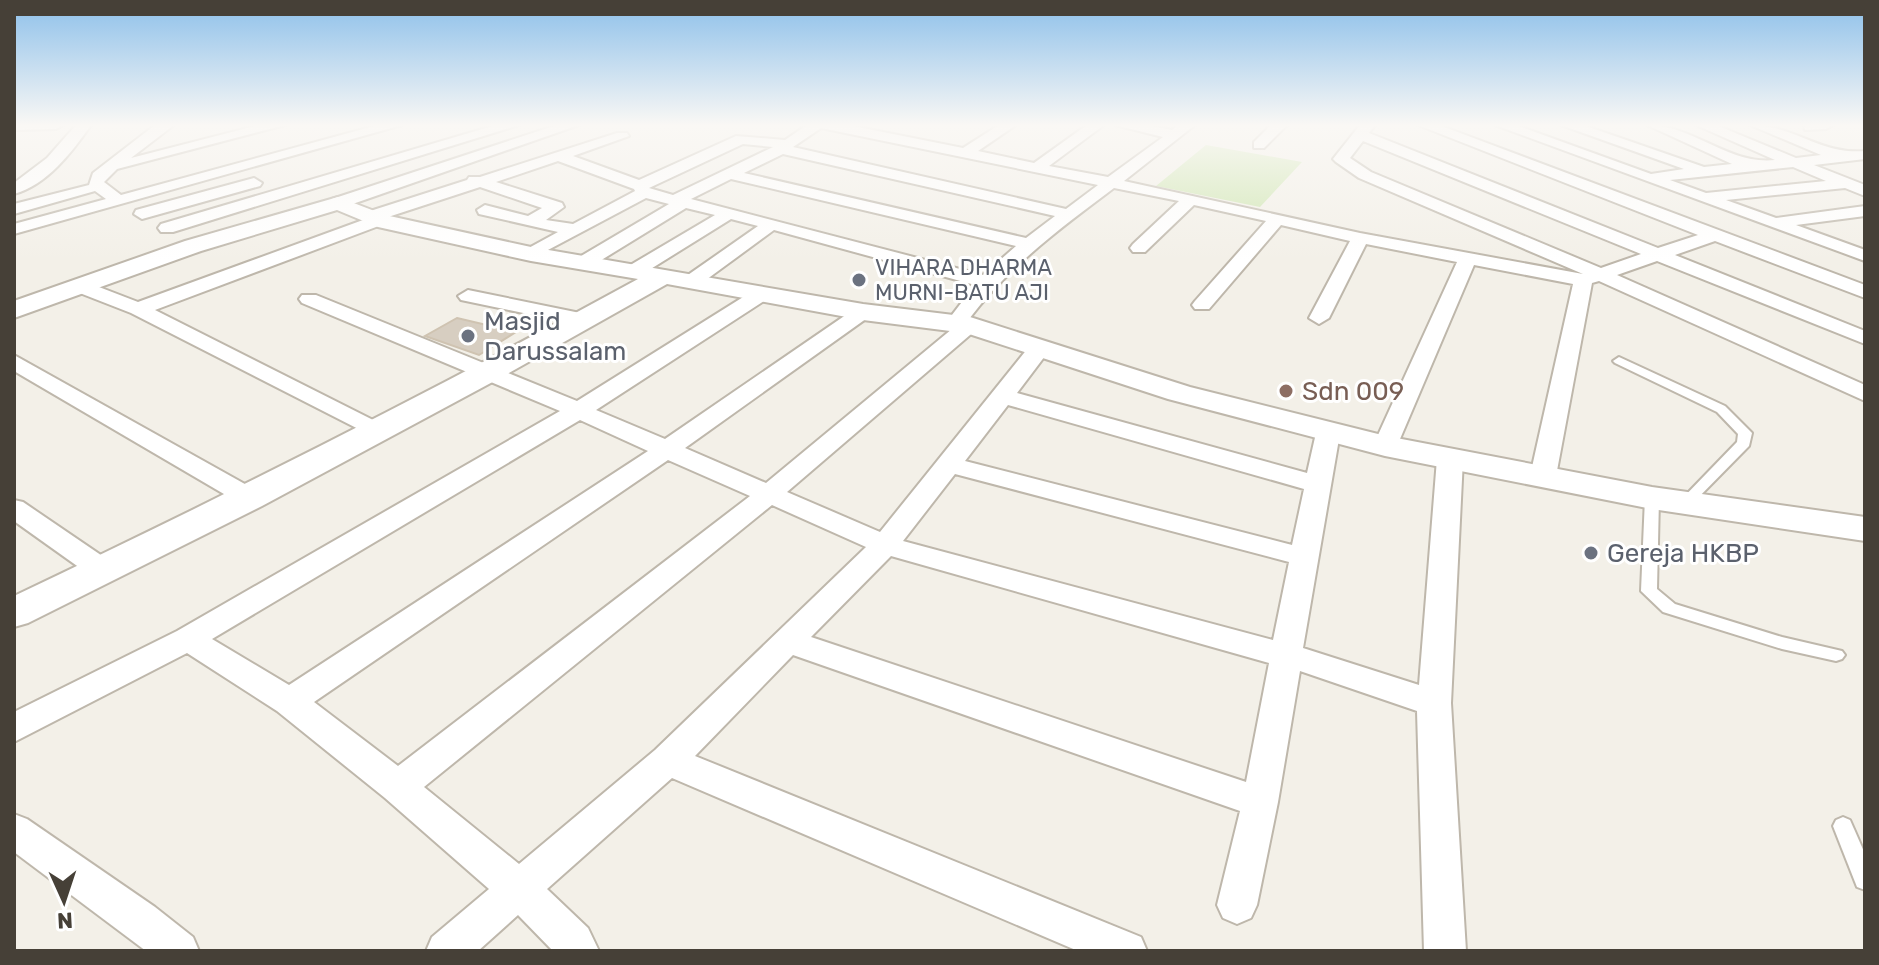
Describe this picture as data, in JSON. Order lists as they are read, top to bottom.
{
  "places": [
    "VIHARA DHARMA MURNI-BATU AJI",
    "Masjid Darussalam",
    "Sdn 009",
    "Gereja HKBP"
  ],
  "north": "bottom"
}
